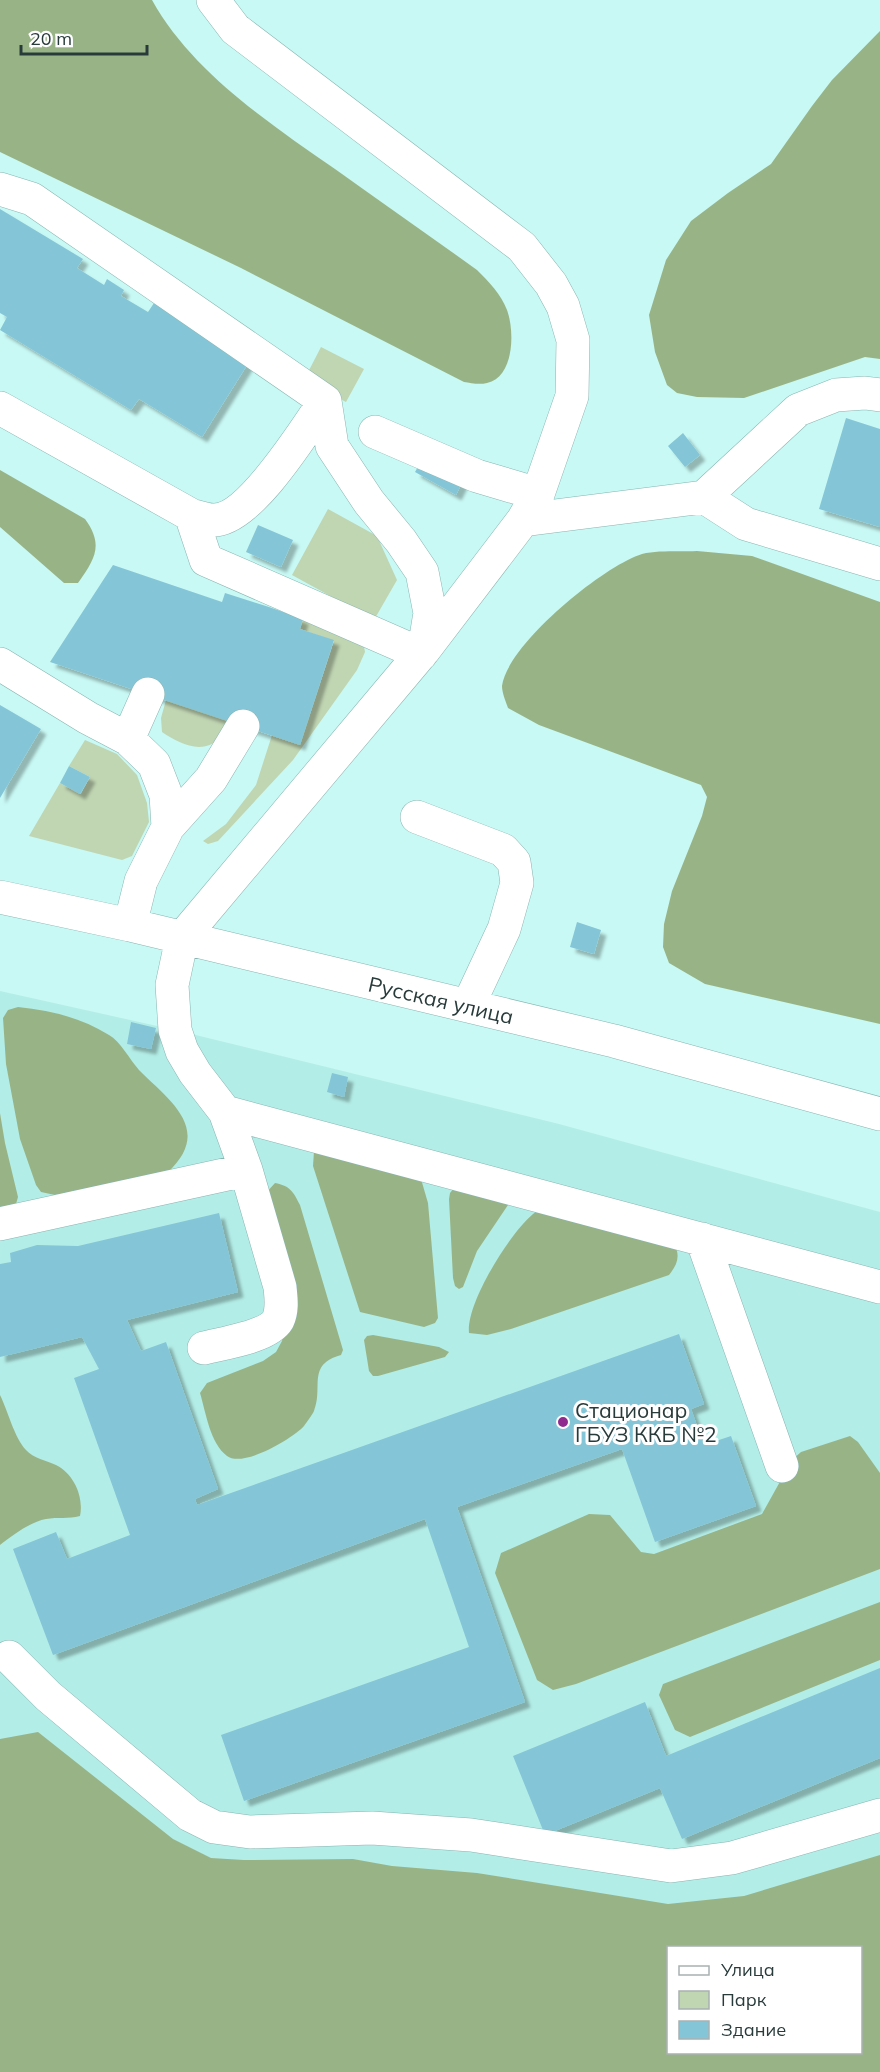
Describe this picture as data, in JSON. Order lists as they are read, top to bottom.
{
  "streets": {
    "street": ["Русская улица"]
  },
  "places": ["Стационар ГБУЗ ККБ №2"],
  "legend": ["Улица", "Парк", "Здание"],
  "scale_bar": "20 m"
}
